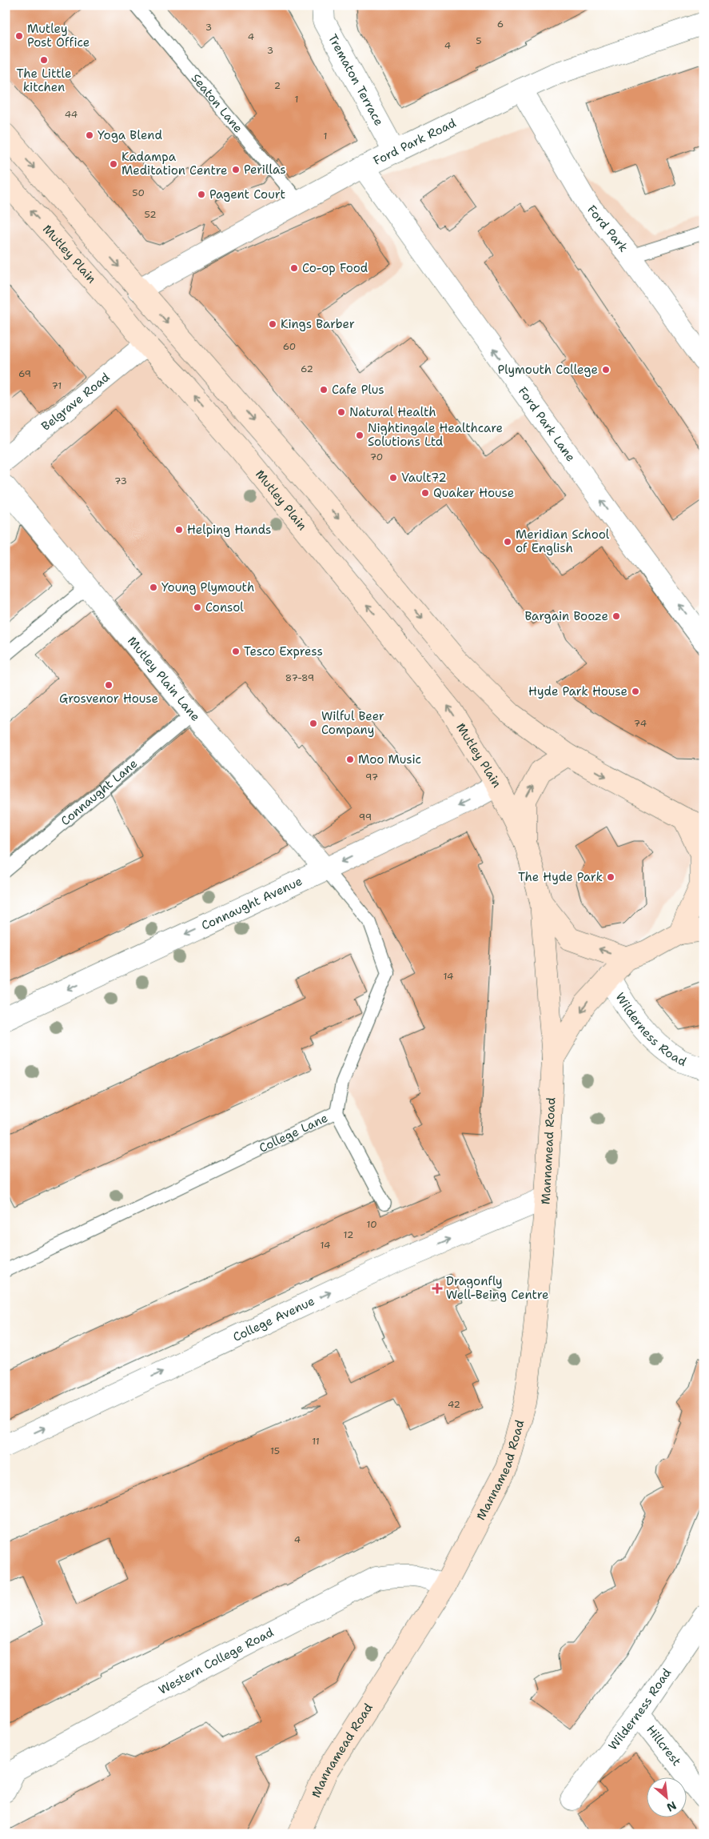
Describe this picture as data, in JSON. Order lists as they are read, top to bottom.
{
  "streets": {
    "main road": ["Mutley Plain", "Mannamead Road"],
    "street": [
      "Trematon Terrace",
      "Ford Park Road",
      "Ford Park",
      "Belgrave Road",
      "Ford Park Lane",
      "Mutley Plain Lane",
      "Connaught Avenue",
      "Wilderness Road",
      "College Avenue",
      "Western College Road",
      "Hillcrest"
    ],
    "lane": ["Seaton Lane", "Connaught Lane", "College Lane"]
  },
  "crossings": [
    ["Trematon Terrace", "Ford Park Road"],
    ["Seaton Lane", "Ford Park Road"],
    ["Ford Park Road", "Ford Park"],
    ["Ford Park Road", "Ford Park Lane"],
    ["Mutley Plain", "Belgrave Road"],
    ["Mutley Plain", "Connaught Avenue"],
    ["Mutley Plain Lane", "Connaught Lane"],
    ["Mutley Plain Lane", "Connaught Avenue"],
    ["Mutley Plain Lane", "College Lane"],
    ["Connaught Avenue", "College Lane"],
    ["Wilderness Road", "Mannamead Road"],
    ["Wilderness Road", "Hillcrest"],
    ["Mannamead Road", "College Avenue"],
    ["Mannamead Road", "Western College Road"]
  ],
  "one_way": ["Ford Park Lane", "Connaught Avenue", "College Avenue"],
  "places": {
    "other": [
      "Mutley Post Office",
      "The Little kitchen",
      "Yoga Blend",
      "Kadampa Meditation Centre",
      "Perillas",
      "Pagent Court",
      "Co-op Food",
      "Kings Barber",
      "Plymouth College",
      "Cafe Plus",
      "Natural Health",
      "Nightingale Healthcare Solutions Ltd",
      "Vault72",
      "Quaker House",
      "Helping Hands",
      "Meridian School of English",
      "Young Plymouth",
      "Consol",
      "Bargain Booze",
      "Tesco Express",
      "Grosvenor House",
      "Hyde Park House",
      "Wilful Beer Company",
      "Moo Music",
      "The Hyde Park"
    ],
    "health": ["Dragonfly Well-Being Centre"]
  },
  "house_numbers": [
    "6",
    "3",
    "4",
    "5",
    "4",
    "3",
    "2",
    "1",
    "44",
    "1",
    "50",
    "52",
    "60",
    "62",
    "69",
    "71",
    "70",
    "73",
    "87-89",
    "74",
    "97",
    "99",
    "14",
    "10",
    "12",
    "14",
    "42",
    "11",
    "15",
    "4"
  ],
  "north": "bottom right"
}
